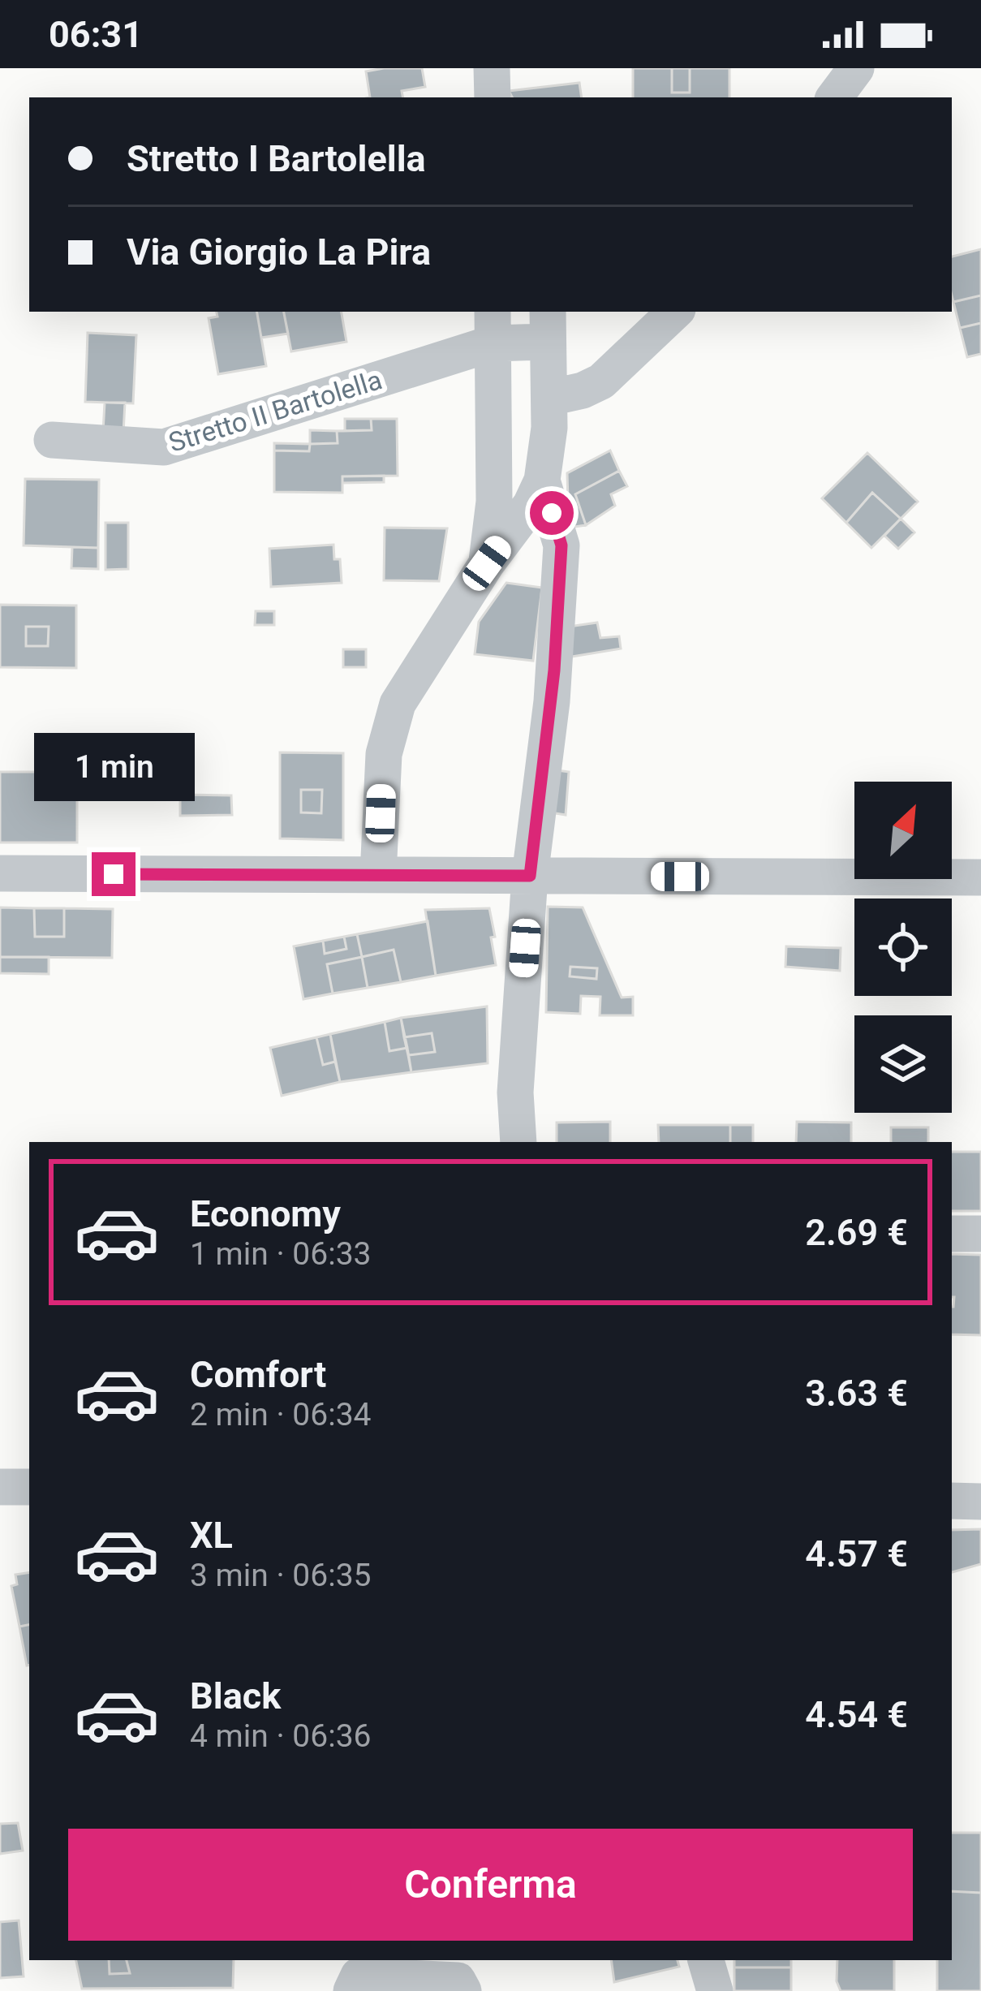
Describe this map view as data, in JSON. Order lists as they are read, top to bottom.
{
  "streets": {
    "street": ["Stretto II Bartolella"]
  },
  "north": "top right",
  "page": {
    "status": "06:31",
    "banner": ["Stretto I Bartolella", "Via Giorgio La Pira"],
    "bubble": "1 min",
    "list": [
      {
        "name": "Economy",
        "note": "1 min · 06:33",
        "value": "2.69 €"
      },
      {
        "name": "Comfort",
        "note": "2 min · 06:34",
        "value": "3.63 €"
      },
      {
        "name": "XL",
        "note": "3 min · 06:35",
        "value": "4.57 €"
      },
      {
        "name": "Black",
        "note": "4 min · 06:36",
        "value": "4.54 €"
      }
    ],
    "buttons": "Conferma"
  }
}
